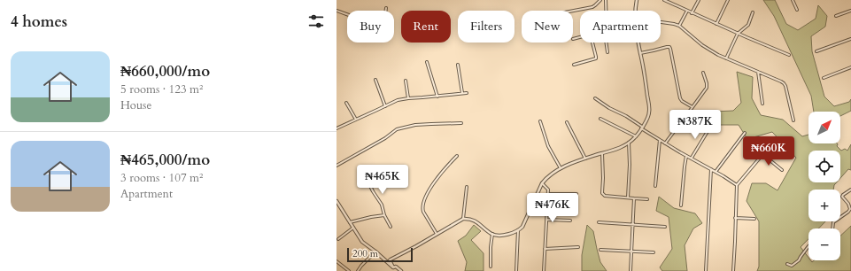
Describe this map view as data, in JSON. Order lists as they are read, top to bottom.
{
  "scale_bar": "200 m",
  "north": "top right",
  "page": {
    "heading": "4 homes",
    "chip": [
      "Buy",
      "Rent",
      "Filters",
      "New",
      "Apartment"
    ],
    "list": [
      {
        "name": "₦660,000/mo",
        "note": "5 rooms · 123 m² · House"
      },
      {
        "name": "₦465,000/mo",
        "note": "3 rooms · 107 m² · Apartment"
      }
    ],
    "price": [
      "₦387K",
      "₦660K",
      "₦465K",
      "₦476K"
    ],
    "map_buttons": ["+", "−"],
    "scale": "200 m"
  }
}
